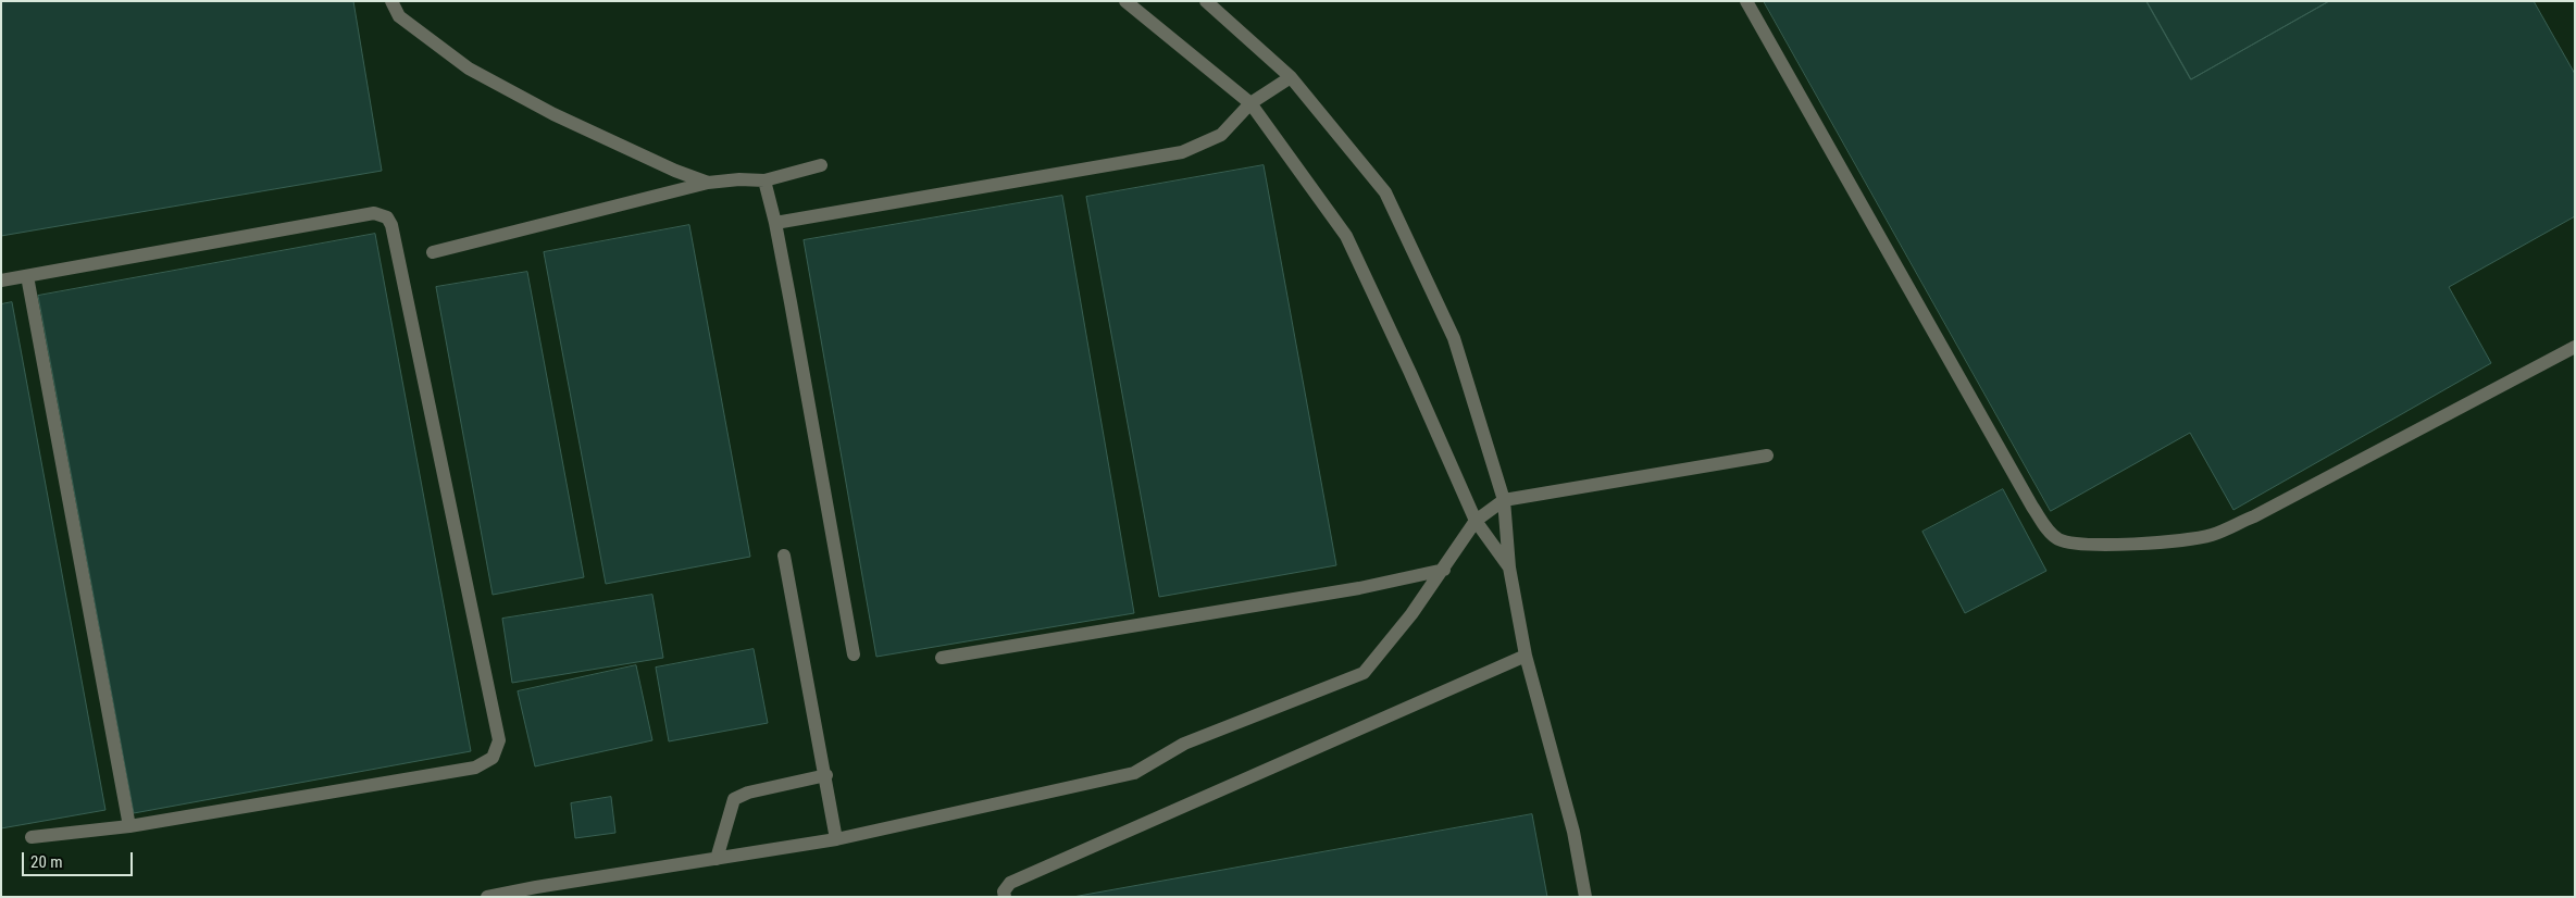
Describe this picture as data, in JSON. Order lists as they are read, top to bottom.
{
  "scale_bar": "20 m"
}
